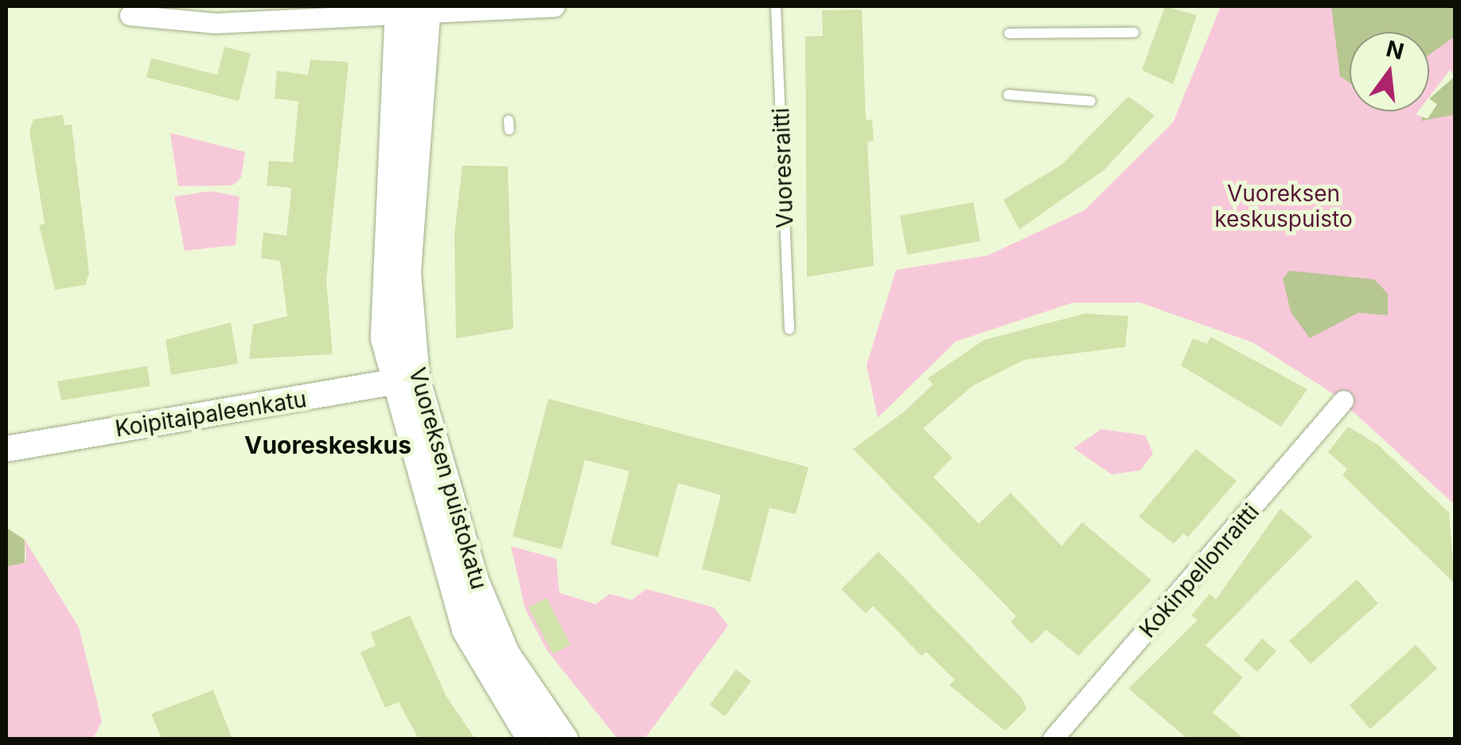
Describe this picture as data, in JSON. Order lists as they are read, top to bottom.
{
  "streets": {
    "main road": ["Vuoreksen puistokatu"],
    "street": ["Koipitaipaleenkatu", "Kokinpellonraitti"],
    "lane": ["Vuoresraitti"]
  },
  "crossings": [
    ["Koipitaipaleenkatu", "Vuoreksen puistokatu"]
  ],
  "districts": ["Vuoreskeskus"],
  "parks": ["Vuoreksen keskuspuisto"],
  "north": "top"
}
